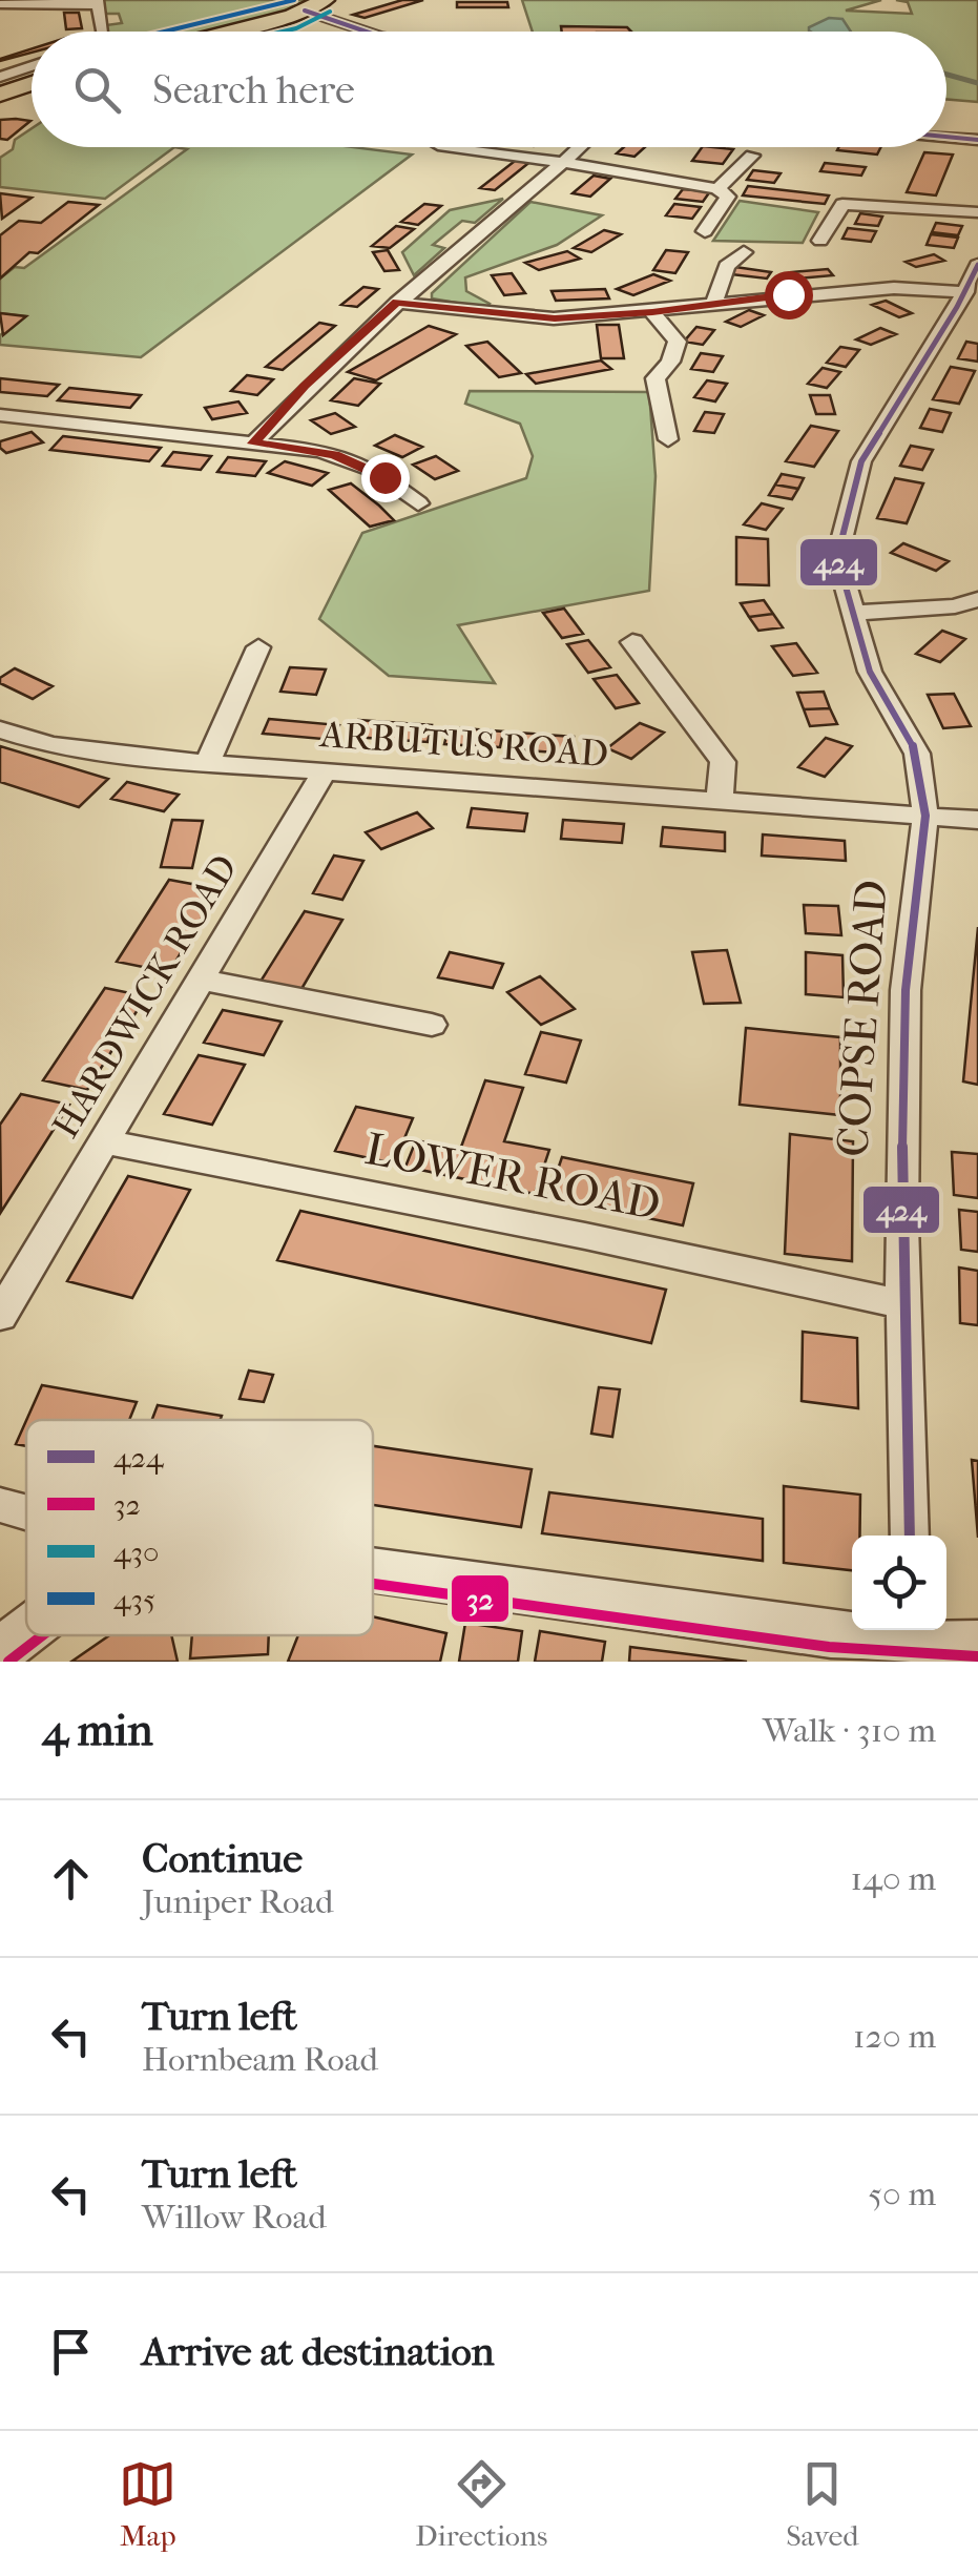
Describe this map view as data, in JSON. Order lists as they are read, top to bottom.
{
  "streets": {
    "street": [
      "ARBUTUS ROAD",
      "HARDWICK ROAD",
      "COPSE ROAD",
      "LOWER ROAD"
    ]
  },
  "crossings": [
    ["ARBUTUS ROAD", "HARDWICK ROAD"],
    ["ARBUTUS ROAD", "COPSE ROAD"],
    ["HARDWICK ROAD", "LOWER ROAD"],
    ["COPSE ROAD", "LOWER ROAD"]
  ],
  "lines": [
    "transit line 435",
    "transit line 424",
    "transit line 430",
    "transit line 32"
  ],
  "legend": [
    "424",
    "32",
    "430",
    "435"
  ],
  "page": {
    "search": "Search here",
    "heading": ["4 min", "Walk · 310 m"],
    "list": [
      ["Continue", "Juniper Road", "140 m"],
      ["Turn left", "Hornbeam Road", "120 m"],
      ["Turn left", "Willow Road", "50 m"],
      "Arrive at destination"
    ],
    "nav": ["Map", "Directions", "Saved"]
  }
}
